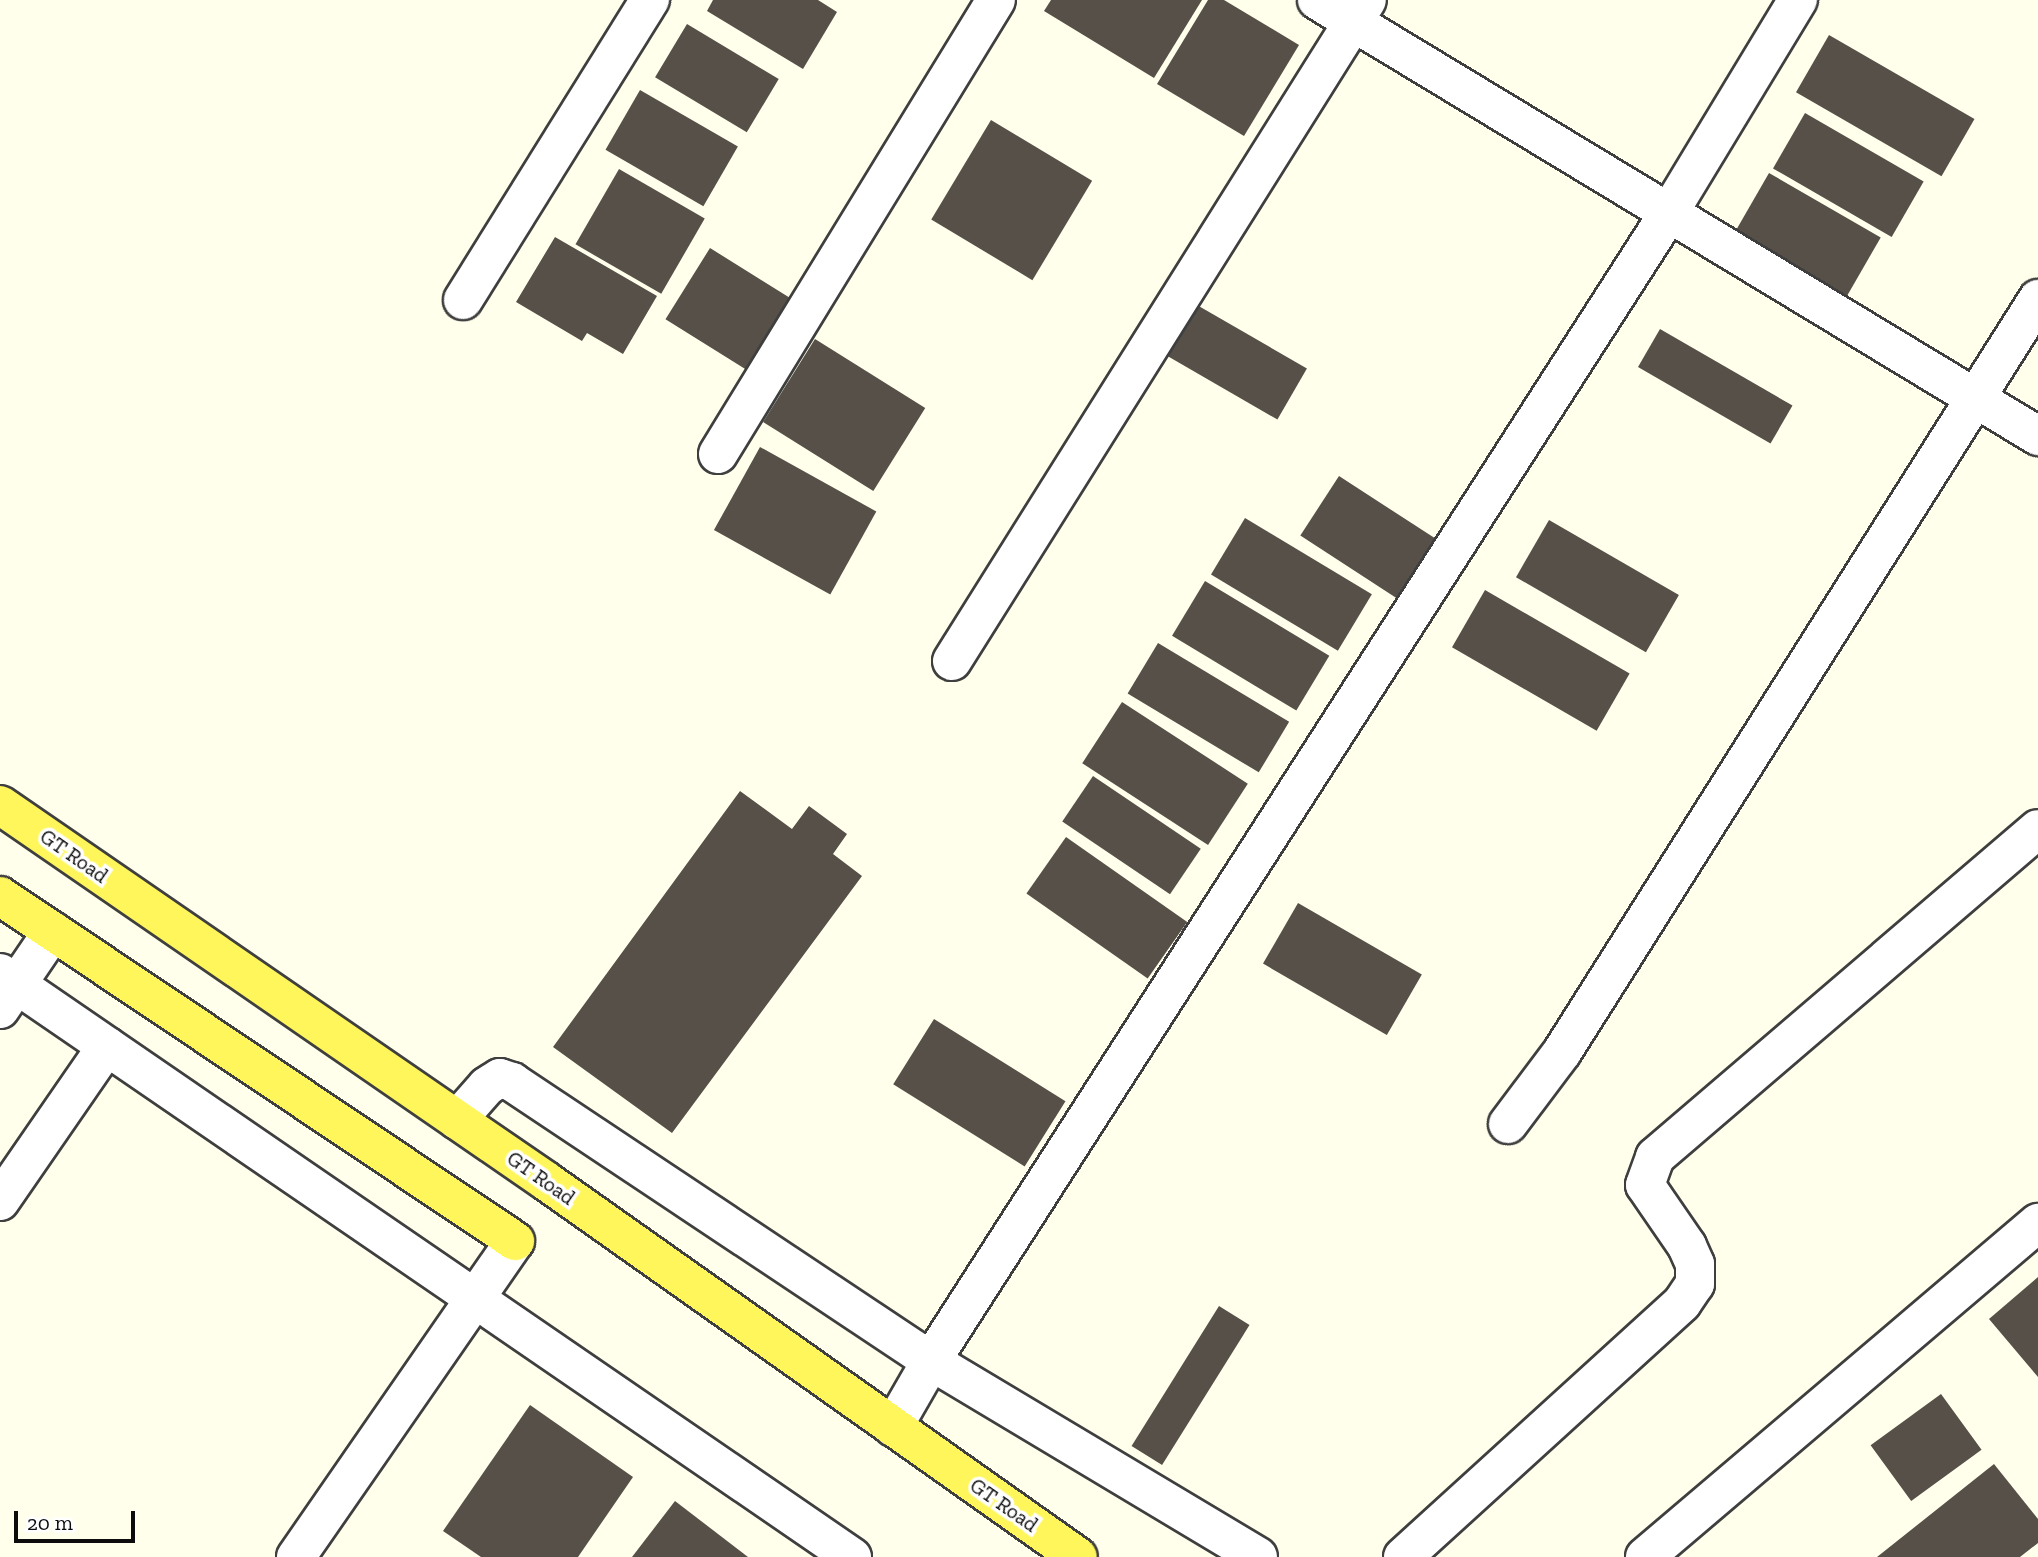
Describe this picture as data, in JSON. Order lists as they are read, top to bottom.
{
  "streets": {
    "main road": ["GT Road"]
  },
  "scale_bar": "20 m"
}
